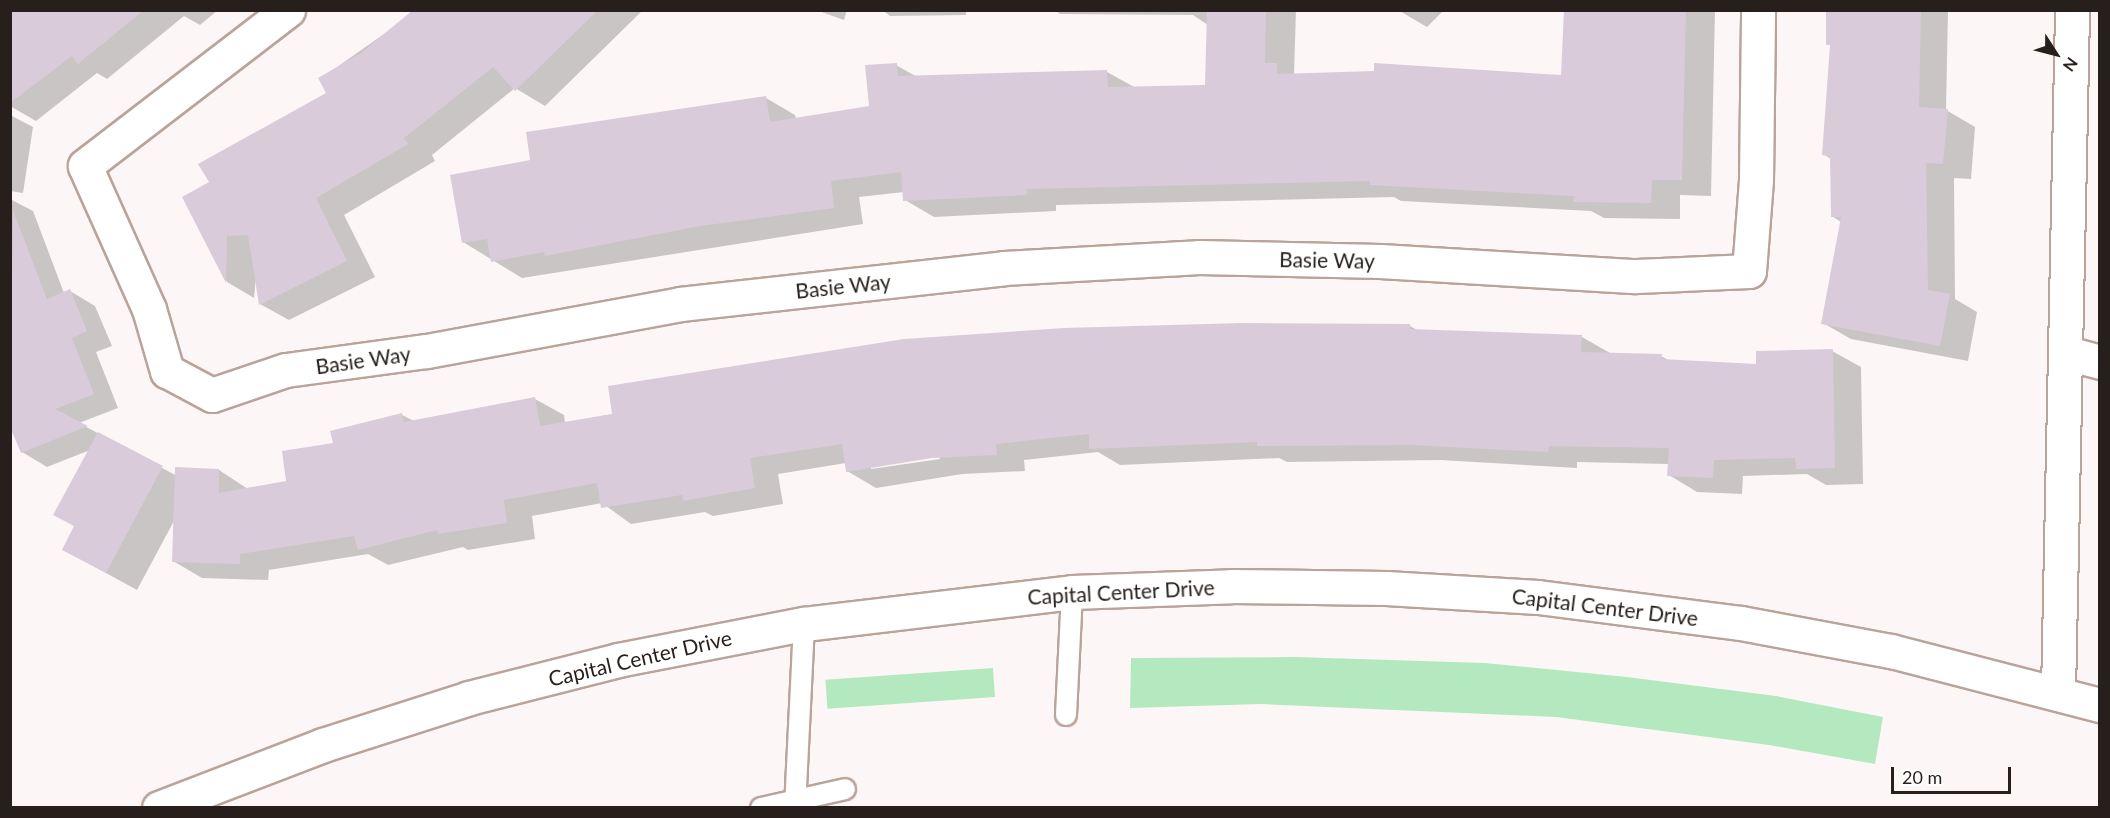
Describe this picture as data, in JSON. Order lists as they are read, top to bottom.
{
  "streets": {
    "street": ["Basie Way", "Capital Center Drive"]
  },
  "scale_bar": "20 m",
  "north": "bottom right"
}
